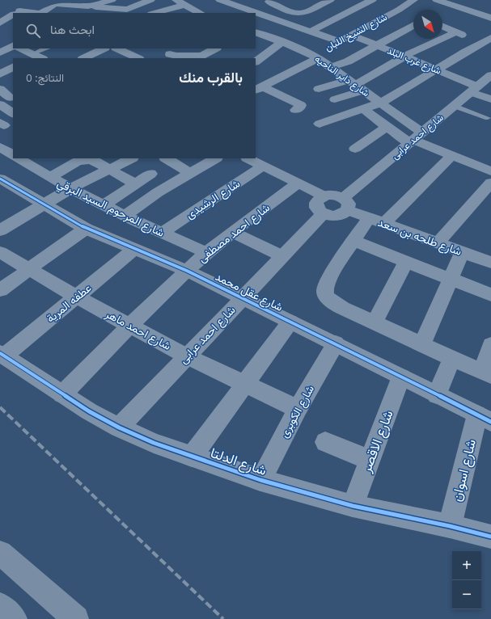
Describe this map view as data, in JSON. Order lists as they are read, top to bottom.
{
  "streets": {
    "street": [
      "شارع الشيخ اللبان",
      "شارع غرب البلد",
      "شارع داير الناحيه",
      "شارع احمد عرابى",
      "شارع الرشيدى",
      "شارع المرحوم السيد البرقي",
      "شارع احمد مصطفى",
      "شارع طلحه بن سعد",
      "شارع عقل محمد",
      "عطفه المرية",
      "شارع احمد ماهر",
      "شارع الكوبرى",
      "شارع الاقصر",
      "شارع الدلتا",
      "شارع اسوان"
    ]
  },
  "crossings": [
    ["شارع الشيخ اللبان", "شارع غرب البلد"],
    ["شارع الشيخ اللبان", "شارع داير الناحيه"],
    ["شارع غرب البلد", "شارع احمد عرابى"],
    ["شارع داير الناحيه", "شارع احمد عرابى"],
    ["شارع احمد عرابى", "شارع طلحه بن سعد"],
    ["شارع احمد عرابى", "شارع عقل محمد"],
    ["شارع احمد عرابى", "شارع احمد ماهر"],
    ["شارع احمد عرابى", "شارع الدلتا"],
    ["شارع الرشيدى", "شارع المرحوم السيد البرقي"],
    ["شارع المرحوم السيد البرقي", "شارع احمد مصطفى"],
    ["شارع احمد مصطفى", "شارع عقل محمد"],
    ["شارع احمد مصطفى", "شارع احمد ماهر"],
    ["شارع احمد مصطفى", "شارع الدلتا"],
    ["شارع عقل محمد", "عطفه المرية"],
    ["شارع عقل محمد", "شارع الكوبرى"],
    ["شارع عقل محمد", "شارع الاقصر"],
    ["شارع عقل محمد", "شارع اسوان"],
    ["عطفه المرية", "شارع احمد ماهر"],
    ["عطفه المرية", "شارع الدلتا"],
    ["شارع احمد ماهر", "شارع الكوبرى"],
    ["شارع الكوبرى", "شارع الدلتا"],
    ["شارع الاقصر", "شارع الدلتا"],
    ["شارع الدلتا", "شارع اسوان"]
  ],
  "north": "bottom right",
  "page": {
    "search": "ابحث هنا",
    "heading": ["بالقرب منك", "النتائج: 0"],
    "map_buttons": ["+", "−"]
  }
}
